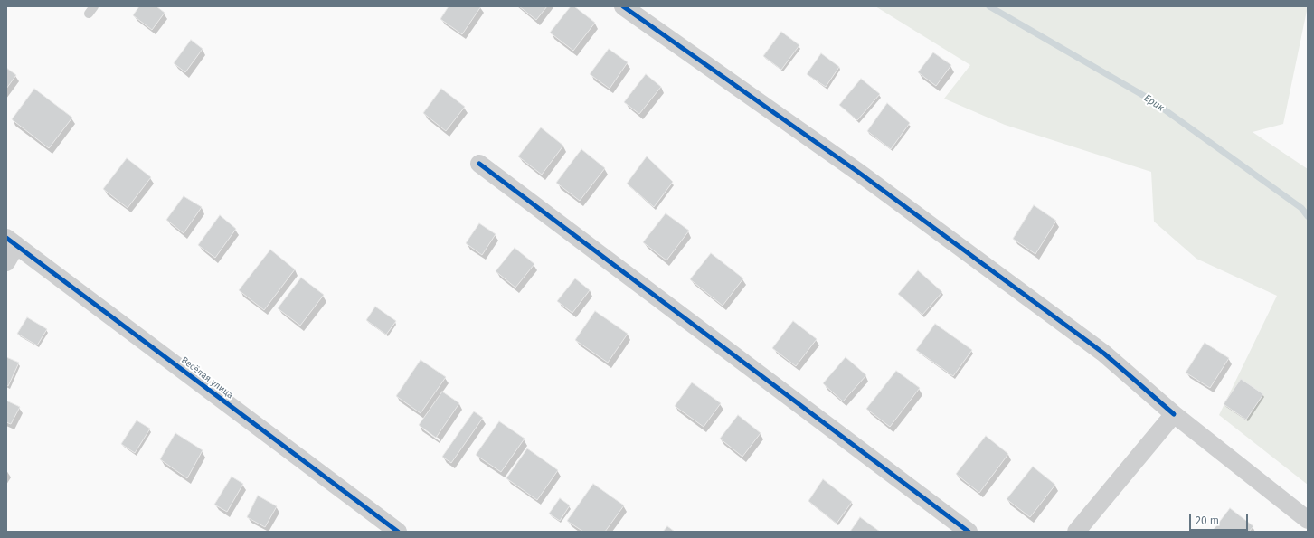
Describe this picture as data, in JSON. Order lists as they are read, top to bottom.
{
  "streets": {
    "street": ["Весёлая улица"]
  },
  "water": ["Ерик"],
  "scale_bar": "20 m"
}
